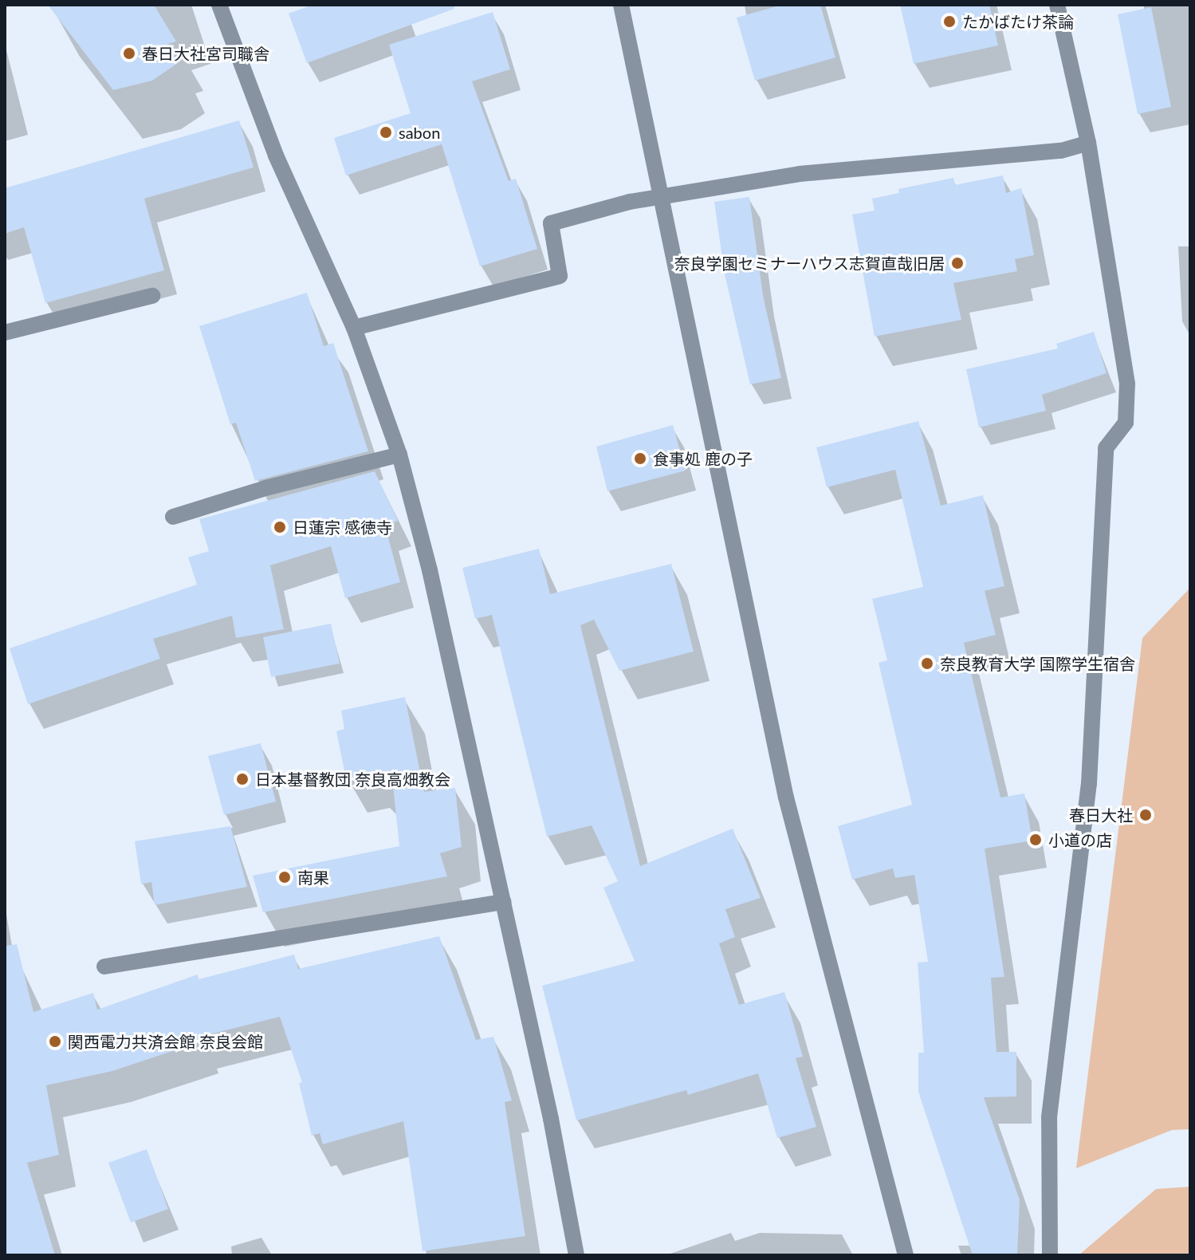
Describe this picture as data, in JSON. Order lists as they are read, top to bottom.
{
  "places": [
    "たかばたけ茶論",
    "春日大社宮司職舎",
    "sabon",
    "奈良学園セミナーハウス志賀直哉旧居",
    "食事処 鹿の子",
    "日蓮宗 感徳寺",
    "奈良教育大学 国際学生宿舎",
    "日本基督教団 奈良高畑教会",
    "春日大社",
    "小道の店",
    "南果",
    "関西電力共済会館 奈良会館"
  ]
}
